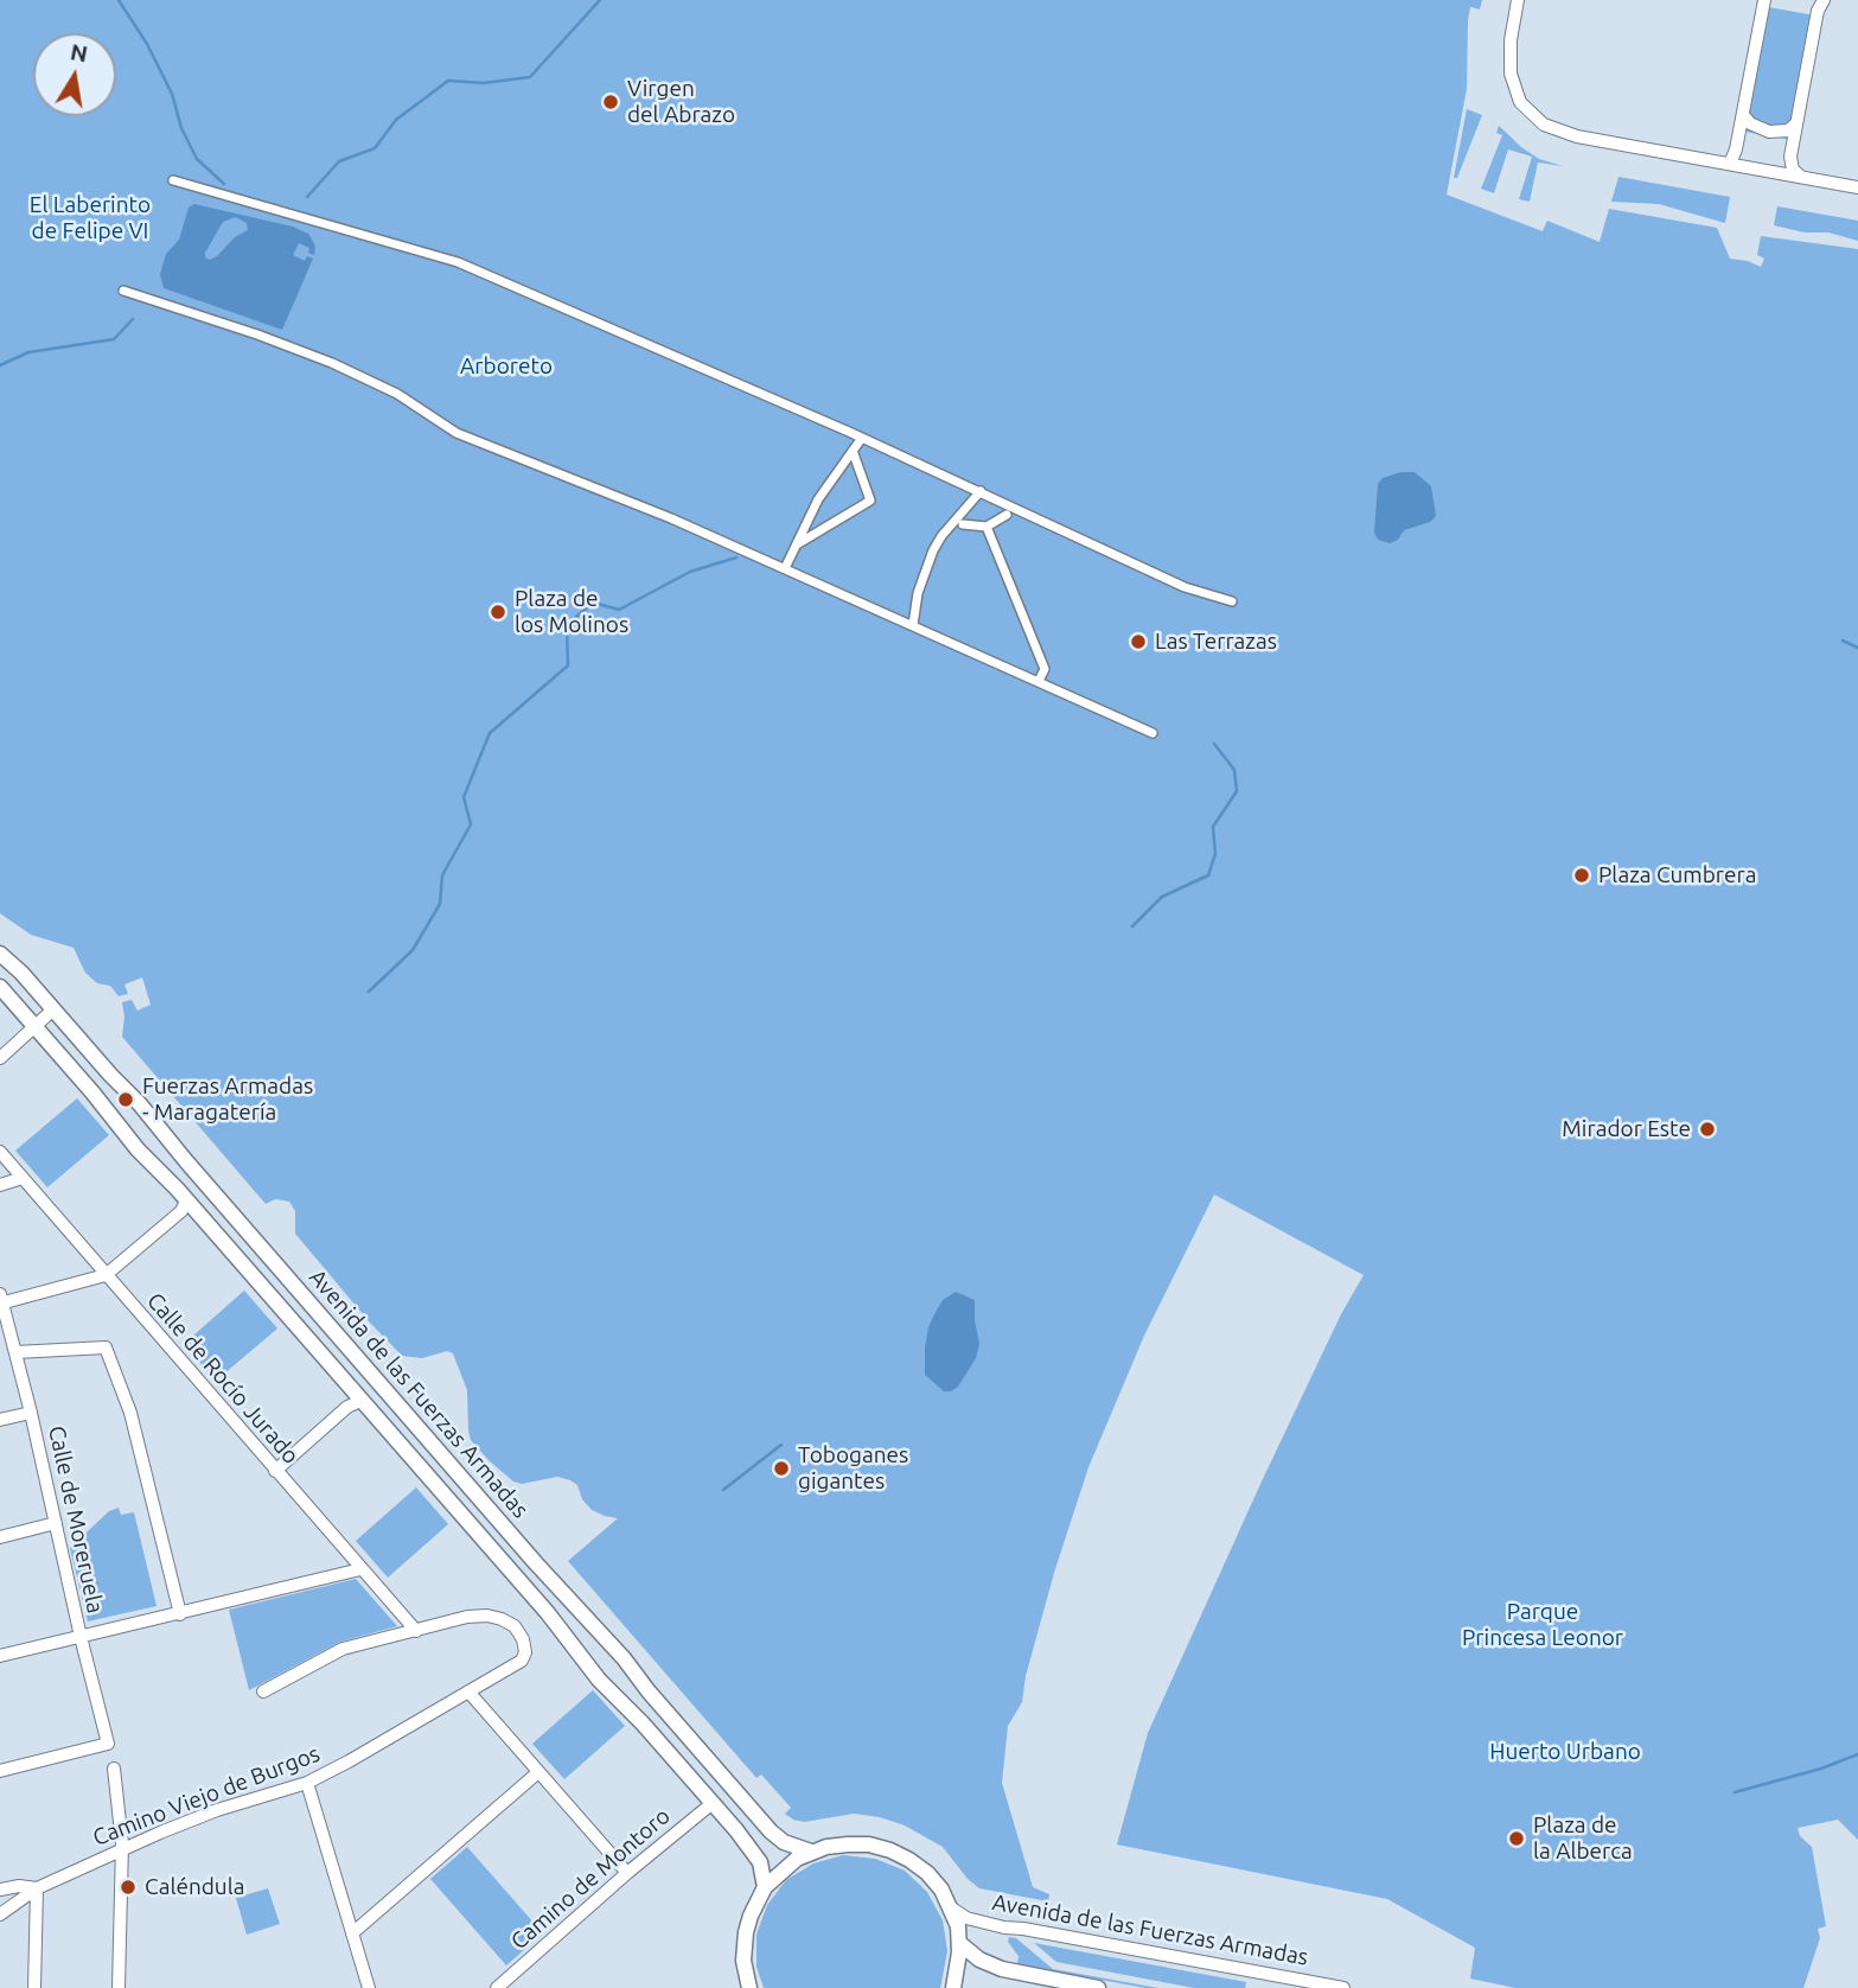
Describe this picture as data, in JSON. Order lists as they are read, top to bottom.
{
  "streets": {
    "street": [
      "Calle de Rocío Jurado",
      "Avenida de las Fuerzas Armadas",
      "Calle de Moreruela",
      "Camino Viejo de Burgos",
      "Camino de Montoro"
    ]
  },
  "crossings": [
    ["Calle de Rocío Jurado", "Camino Viejo de Burgos"],
    ["Avenida de las Fuerzas Armadas", "Camino de Montoro"]
  ],
  "parks": [
    "El Laberinto de Felipe VI",
    "Arboreto",
    "Parque Princesa Leonor",
    "Huerto Urbano"
  ],
  "places": [
    "Virgen del Abrazo",
    "Plaza de los Molinos",
    "Las Terrazas",
    "Plaza Cumbrera",
    "Fuerzas Armadas - Maragatería",
    "Mirador Este",
    "Toboganes gigantes",
    "Plaza de la Alberca",
    "Caléndula"
  ],
  "north": "top"
}
